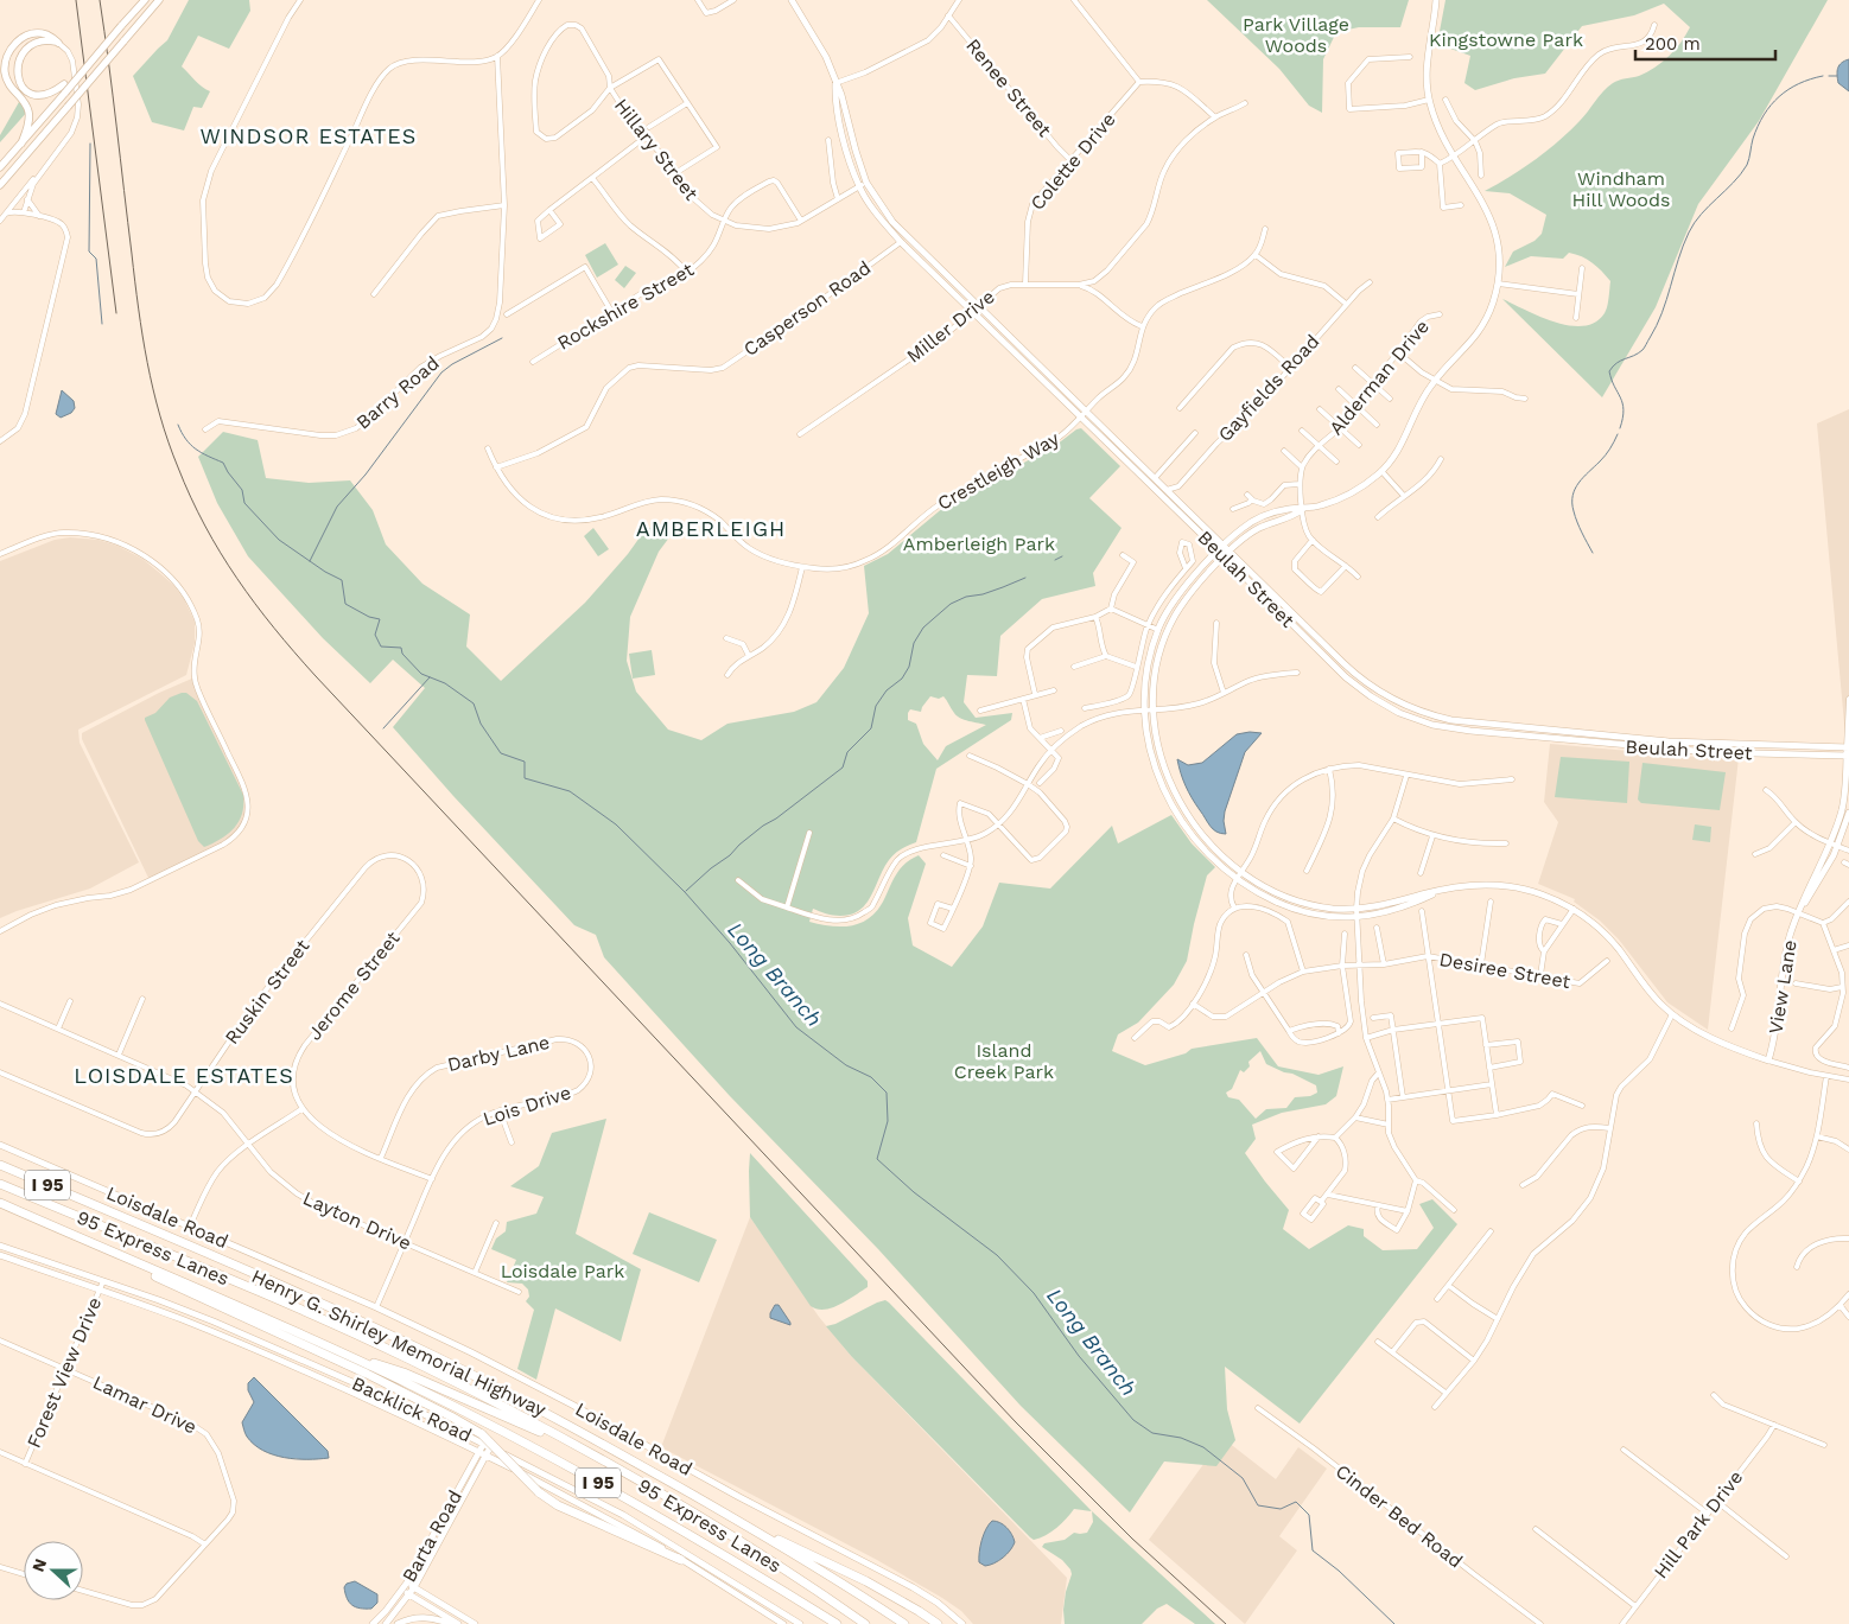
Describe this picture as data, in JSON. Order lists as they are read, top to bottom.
{
  "streets": {
    "highway": ["I 95", "95 Express Lanes", "Henry G. Shirley Memorial Highway"],
    "main road": [
      "Beulah Street",
      "View Lane",
      "Loisdale Road",
      "Backlick Road",
      "Barta Road"
    ],
    "street": [
      "Renee Street",
      "Hillary Street",
      "Colette Drive",
      "Rockshire Street",
      "Casperson Road",
      "Miller Drive",
      "Alderman Drive",
      "Gayfields Road",
      "Barry Road",
      "Crestleigh Way",
      "Desiree Street",
      "Jerome Street",
      "Ruskin Street",
      "Darby Lane",
      "Lois Drive",
      "Layton Drive",
      "Forest View Drive",
      "Lamar Drive",
      "Cinder Bed Road",
      "Hill Park Drive"
    ]
  },
  "crossings": [
    ["Renee Street", "Colette Drive"],
    ["Hillary Street", "Rockshire Street"],
    ["Hillary Street", "Beulah Street"],
    ["Colette Drive", "Miller Drive"],
    ["Casperson Road", "Crestleigh Way"],
    ["Casperson Road", "Beulah Street"],
    ["Miller Drive", "Beulah Street"],
    ["Gayfields Road", "Beulah Street"],
    ["Crestleigh Way", "Beulah Street"],
    ["Beulah Street", "View Lane"],
    ["Jerome Street", "Ruskin Street"],
    ["Ruskin Street", "Layton Drive"],
    ["Darby Lane", "Lois Drive"],
    ["Lois Drive", "Loisdale Road"],
    ["Lois Drive", "Layton Drive"],
    ["Forest View Drive", "Lamar Drive"],
    ["Forest View Drive", "Backlick Road"],
    ["Backlick Road", "Barta Road"]
  ],
  "districts": ["WINDSOR ESTATES", "AMBERLEIGH", "LOISDALE ESTATES"],
  "water": ["Long Branch"],
  "parks": [
    "Park Village Woods",
    "Kingstowne Park",
    "Windham Hill Woods",
    "Amberleigh Park",
    "Island Creek Park",
    "Loisdale Park"
  ],
  "scale_bar": "200 m",
  "north": "left"
}
